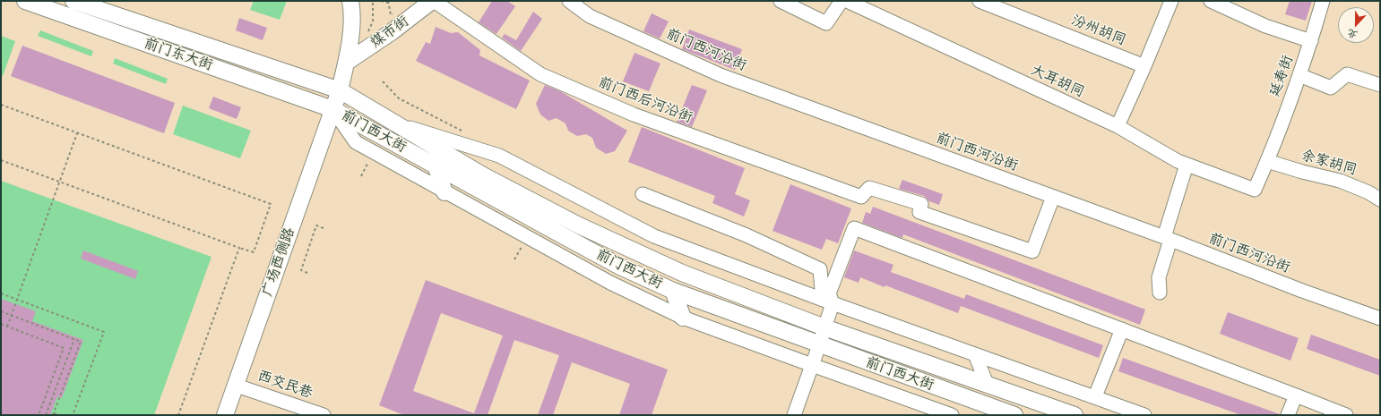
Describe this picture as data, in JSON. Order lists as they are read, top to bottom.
{
  "streets": {
    "main road": [
      "煤市街",
      "前门东大街",
      "前门西大街",
      "广场西侧路"
    ],
    "street": [
      "汾州胡同",
      "前门西河沿街",
      "延寿街",
      "大耳胡同",
      "前门西后河沿街",
      "余家胡同",
      "西交民巷"
    ]
  },
  "crossings": [
    ["煤市街", "前门西后河沿街"],
    ["煤市街", "广场西侧路"],
    ["前门西河沿街", "前门西后河沿街"],
    ["前门东大街", "前门西大街"],
    ["前门东大街", "广场西侧路"],
    ["延寿街", "大耳胡同"],
    ["延寿街", "余家胡同"],
    ["前门西大街", "广场西侧路"],
    ["广场西侧路", "西交民巷"]
  ],
  "north": "bottom"
}
